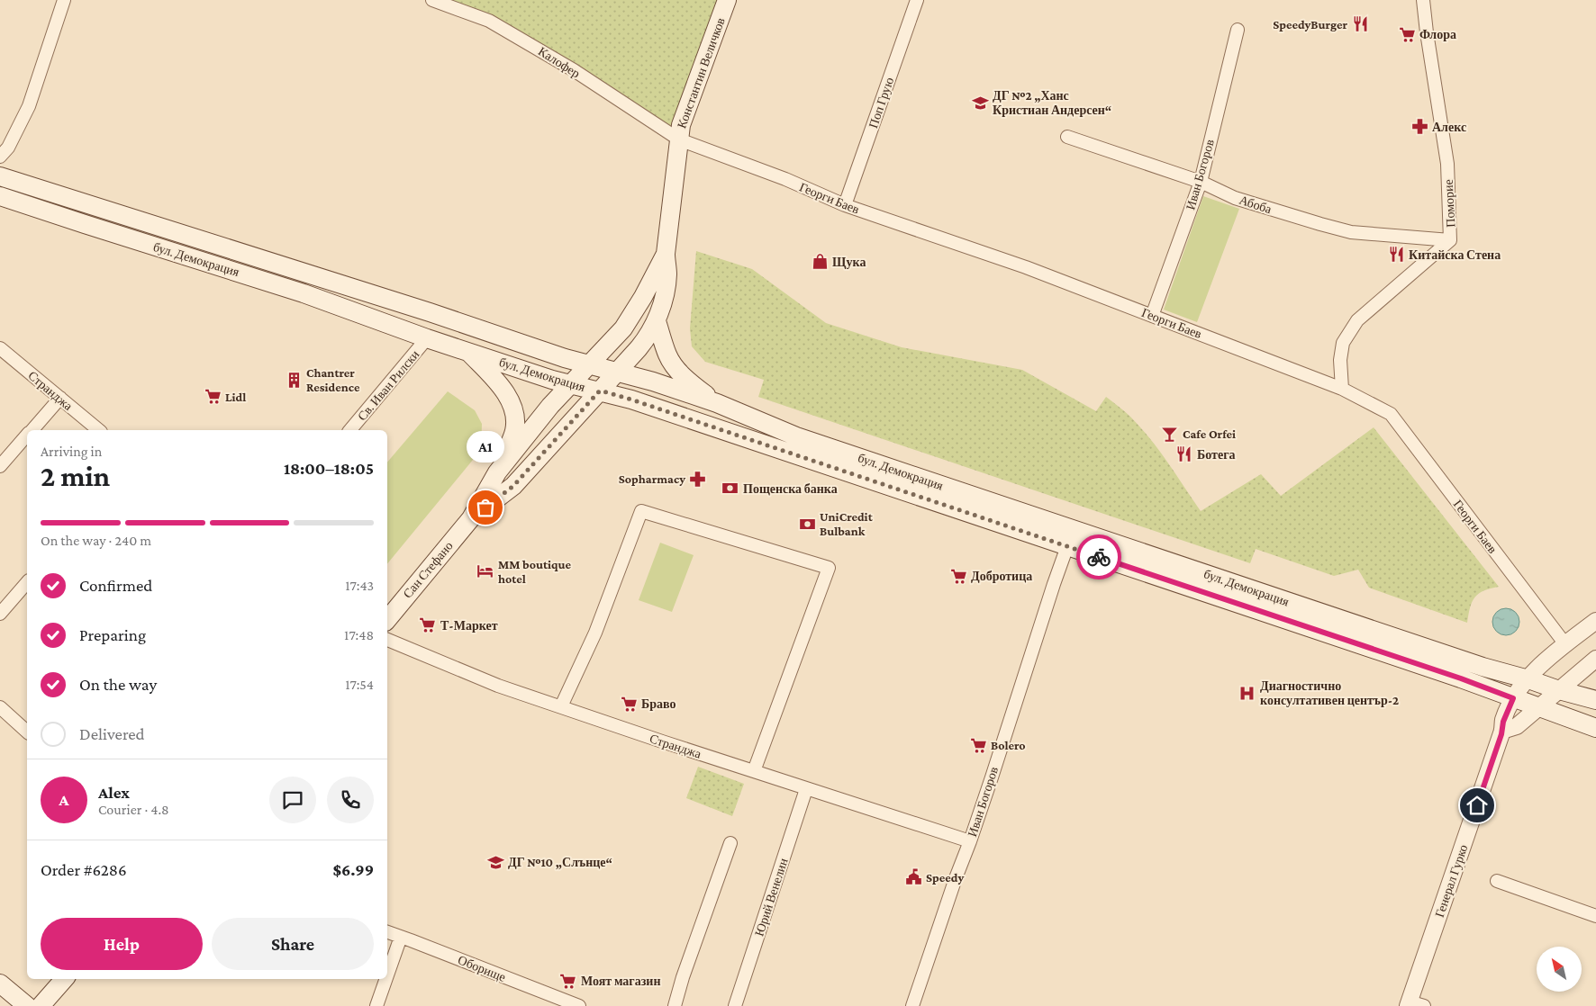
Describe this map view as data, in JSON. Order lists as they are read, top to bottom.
{
  "streets": {
    "main road": ["Константин Величков", "бул. Демокрация", "Сан Стефано"],
    "street": [
      "Калофер",
      "Поп Грую",
      "Иван Богоров",
      "Георги Баев",
      "Поморие",
      "Абоба",
      "Св. Иван Рилски",
      "Странджа",
      "Генерал Гурко",
      "Юрий Венелин",
      "Оборище"
    ]
  },
  "crossings": [
    ["Калофер", "Константин Величков"],
    ["Калофер", "Георги Баев"],
    ["Константин Величков", "Георги Баев"],
    ["Константин Величков", "бул. Демокрация"],
    ["Константин Величков", "Сан Стефано"],
    ["Поп Грую", "Георги Баев"],
    ["Иван Богоров", "Георги Баев"],
    ["Иван Богоров", "Абоба"],
    ["Иван Богоров", "бул. Демокрация"],
    ["Иван Богоров", "Странджа"],
    ["Георги Баев", "Поморие"],
    ["Георги Баев", "Генерал Гурко"],
    ["Поморие", "Абоба"],
    ["бул. Демокрация", "Св. Иван Рилски"],
    ["бул. Демокрация", "Сан Стефано"],
    ["бул. Демокрация", "Генерал Гурко"],
    ["Странджа", "Юрий Венелин"]
  ],
  "places": {
    "restaurant": ["SpeedyBurger", "Китайска Стена", "Ботега"],
    "supermarket": [
      "Флора",
      "Lidl",
      "Добротица",
      "Т-Маркет",
      "Браво",
      "Bolero",
      "Моят магазин"
    ],
    "school or university": ["ДГ №2 „Ханс Кристиан Андерсен“", "ДГ №10 „Слънце“"],
    "pharmacy": ["Алекс", "Sopharmacy"],
    "shop": ["Щука"],
    "building": ["Chantrer Residence"],
    "bar": ["Cafe Orfei"],
    "bank": ["Пощенска банка", "UniCredit Bulbank"],
    "other": ["A1"],
    "hotel": ["MM boutique hotel"],
    "hospital": ["Диагностично консултативен център-2"],
    "public building": ["Speedy"]
  },
  "north": "top left",
  "page": {
    "heading": ["2 min", "Arriving in", "18:00–18:05"],
    "panel": [
      "Alex",
      "Courier · 4.8",
      "Order #6286",
      "$6.99"
    ],
    "bubble": "A1",
    "bar": "On the way · 240 m",
    "list": [
      ["Confirmed", "17:43"],
      ["Preparing", "17:48"],
      ["On the way", "17:54"],
      "Delivered"
    ],
    "round": "A",
    "buttons": ["Help", "Share"]
  }
}
